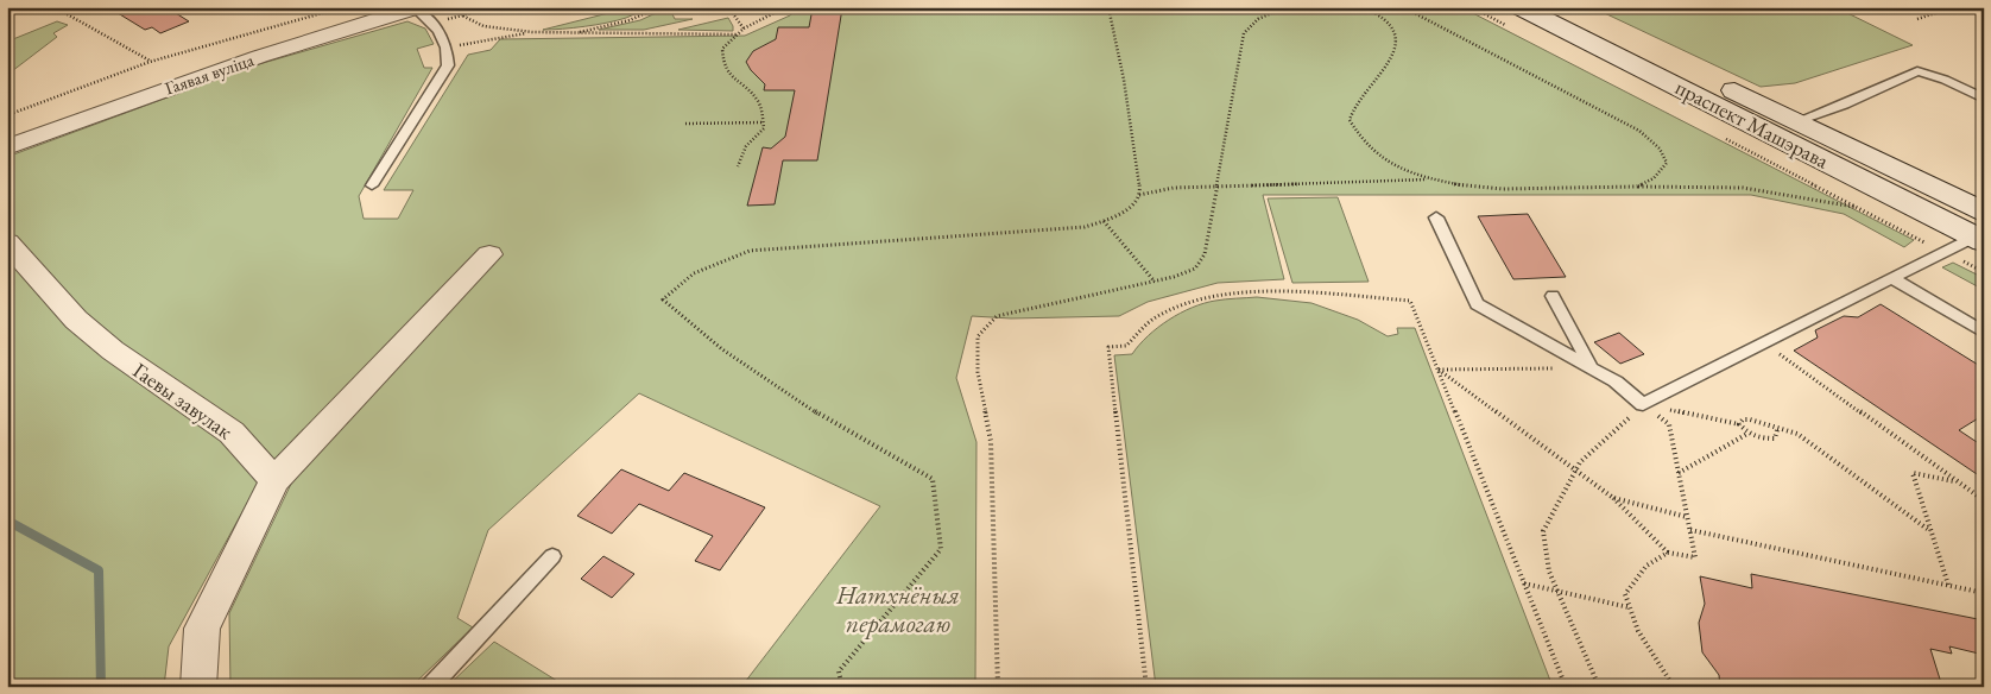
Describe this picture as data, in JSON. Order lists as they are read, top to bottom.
{
  "streets": {
    "main road": ["праспект Машэрава"],
    "street": ["Гаявая вуліца", "Гаевы завулак"]
  },
  "parks": ["Натхнёныя перамогаю"]
}
